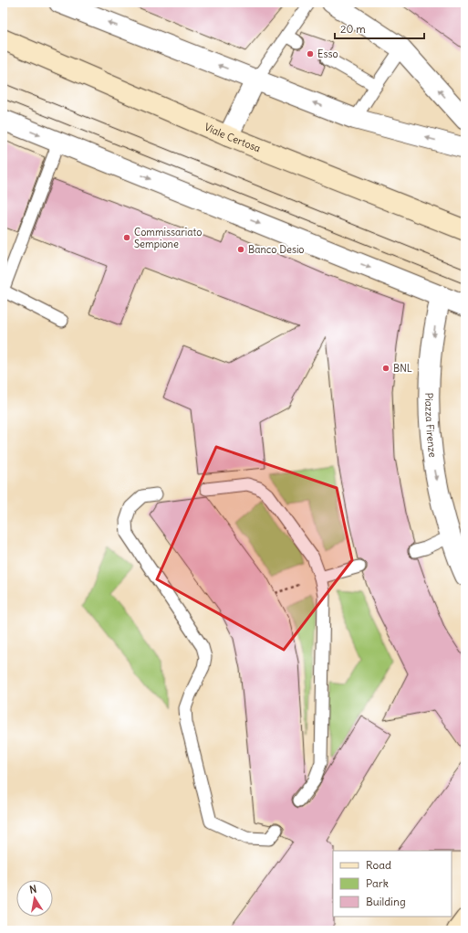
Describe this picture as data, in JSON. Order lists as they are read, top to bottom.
{
  "streets": {
    "main road": ["Viale Certosa"],
    "street": ["Piazza Firenze"]
  },
  "one_way": ["Piazza Firenze"],
  "places": [
    "Esso",
    "Commissariato Sempione",
    "Banco Desio",
    "BNL"
  ],
  "legend": ["Road", "Park", "Building"],
  "scale_bar": "20 m",
  "north": "top"
}
